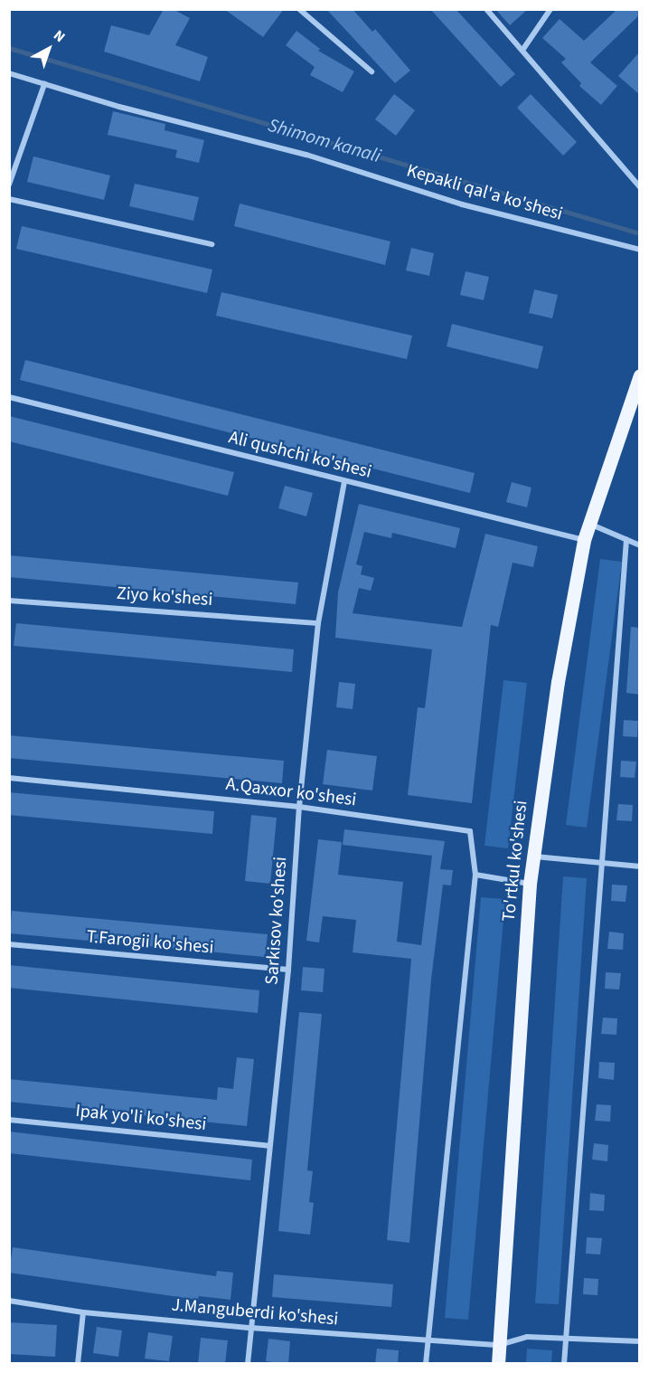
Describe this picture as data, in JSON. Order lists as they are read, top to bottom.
{
  "streets": {
    "main road": ["To'rtkul ko'shesi"],
    "street": [
      "Kepakli qal'a ko'shesi",
      "Ali qushchi ko'shesi",
      "Ziyo ko'shesi",
      "A.Qaxxor ko'shesi",
      "Sarkisov ko'shesi",
      "T.Farogii ko'shesi",
      "Ipak yo'li ko'shesi",
      "J.Manguberdi ko'shesi"
    ]
  },
  "crossings": [
    ["Ali qushchi ko'shesi", "To'rtkul ko'shesi"],
    ["Ali qushchi ko'shesi", "Sarkisov ko'shesi"],
    ["Ziyo ko'shesi", "Sarkisov ko'shesi"],
    ["A.Qaxxor ko'shesi", "Sarkisov ko'shesi"],
    ["To'rtkul ko'shesi", "J.Manguberdi ko'shesi"],
    ["Sarkisov ko'shesi", "T.Farogii ko'shesi"],
    ["Sarkisov ko'shesi", "Ipak yo'li ko'shesi"],
    ["Sarkisov ko'shesi", "J.Manguberdi ko'shesi"]
  ],
  "water": ["Shimom kanali"],
  "north": "top right"
}
